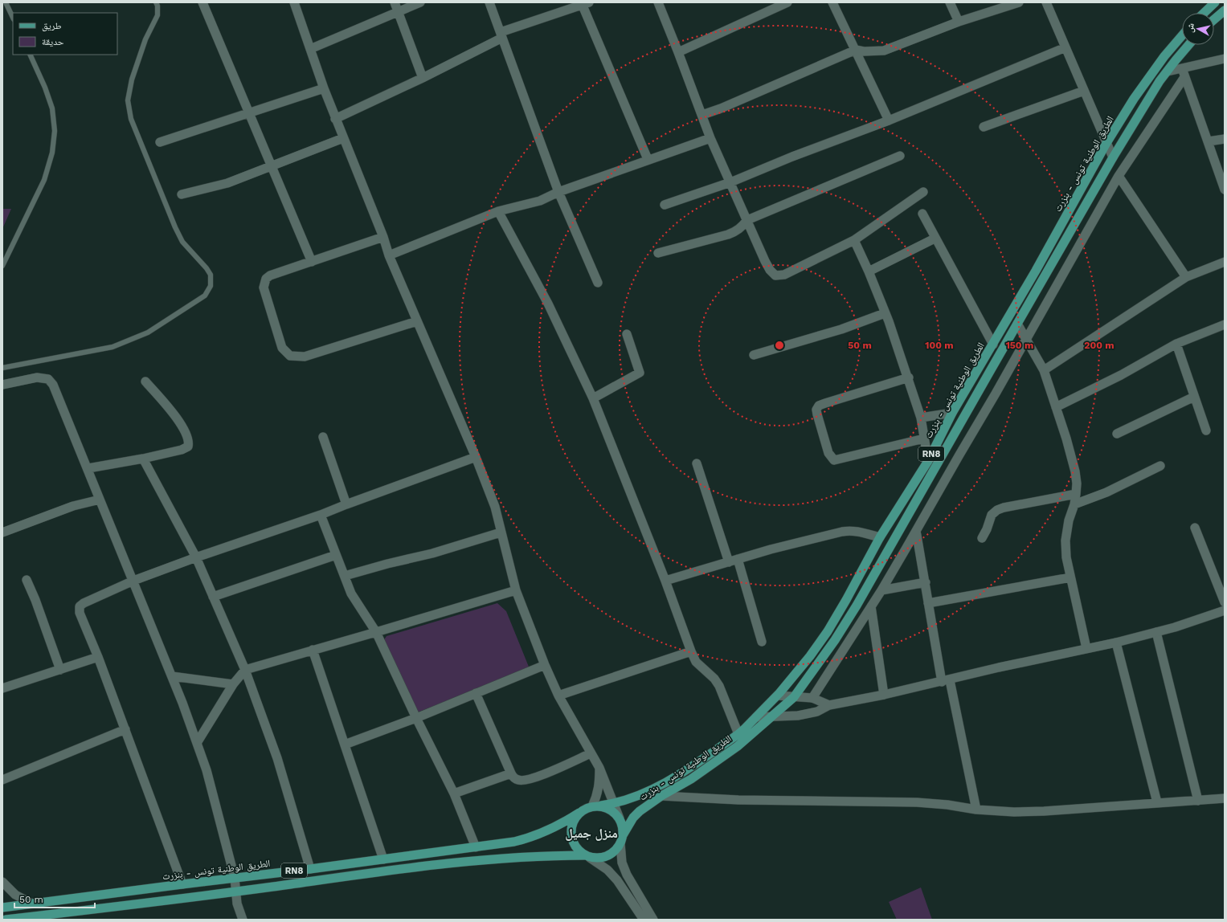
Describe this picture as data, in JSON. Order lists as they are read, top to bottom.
{
  "streets": {
    "main road": ["الطريق الوطنية تونس - بنزرت", "RN8"]
  },
  "crossings": [
    ["الطريق الوطنية تونس - بنزرت", "RN8"]
  ],
  "districts": ["منزل جميل"],
  "legend": ["طريق", "حديقة"],
  "scale_bar": "50 m",
  "north": "left",
  "rings": [
    "50 m",
    "100 m",
    "150 m",
    "200 m"
  ]
}
